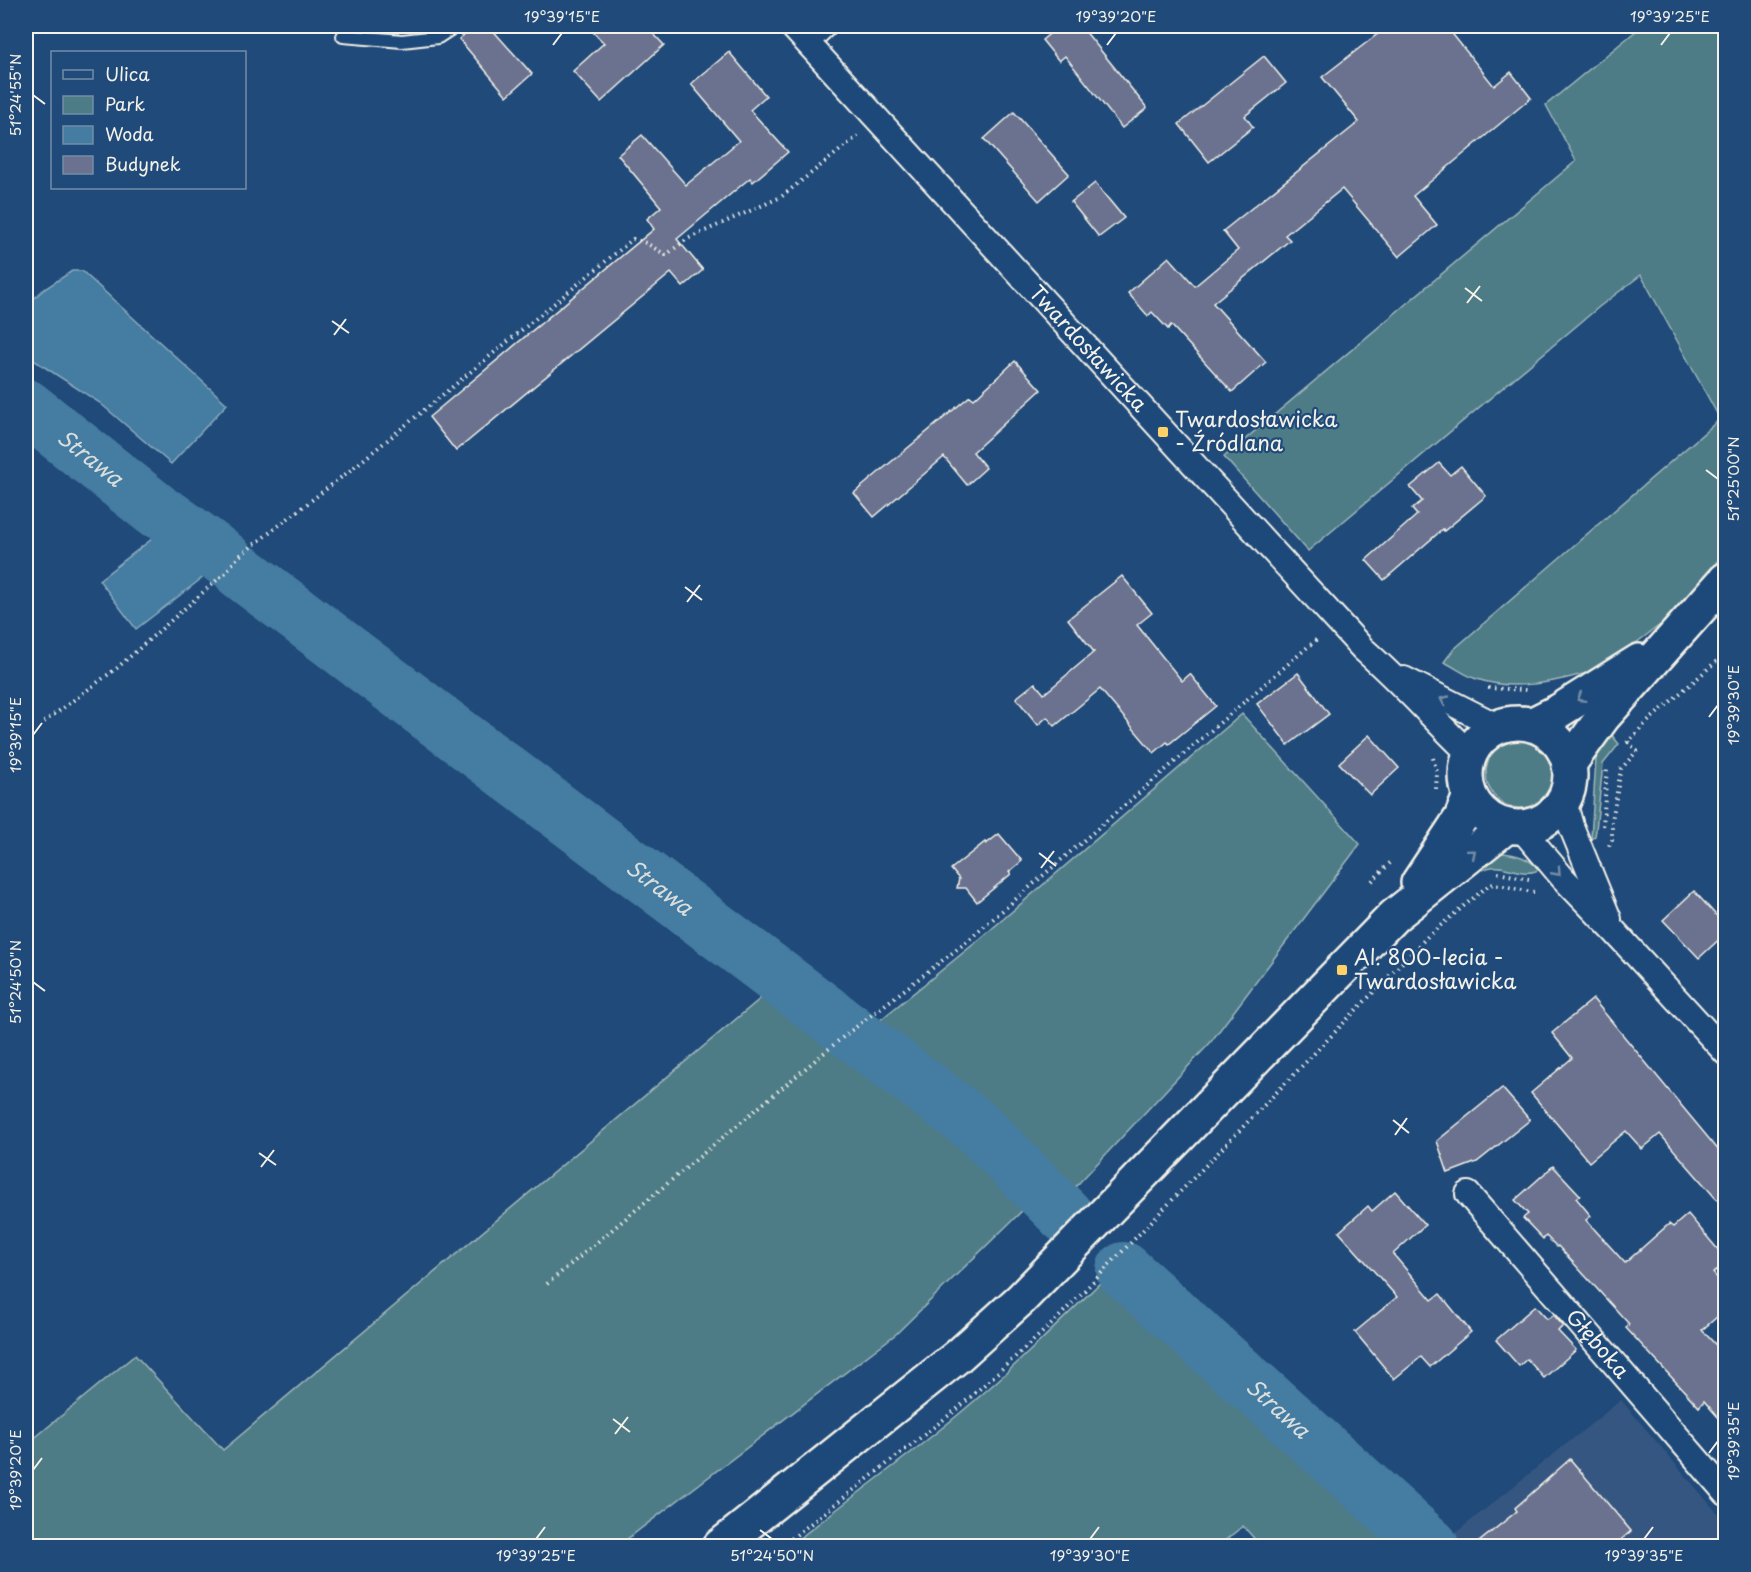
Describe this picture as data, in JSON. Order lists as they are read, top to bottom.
{
  "streets": {
    "street": ["Twardosławicka", "Głęboka"]
  },
  "water": ["Strawa"],
  "places": {
    "transit": ["Twardosławicka - Źródlana", "Al. 800-lecia - Twardosławicka"]
  },
  "legend": [
    "Ulica",
    "Park",
    "Woda",
    "Budynek"
  ],
  "coordinates": [
    "19°39'15\"E",
    "19°39'20\"E",
    "19°39'25\"E",
    "51°24'55\"N",
    "51°25'00\"N",
    "19°39'30\"E",
    "51°24'50\"N",
    "19°39'35\"E"
  ]
}
